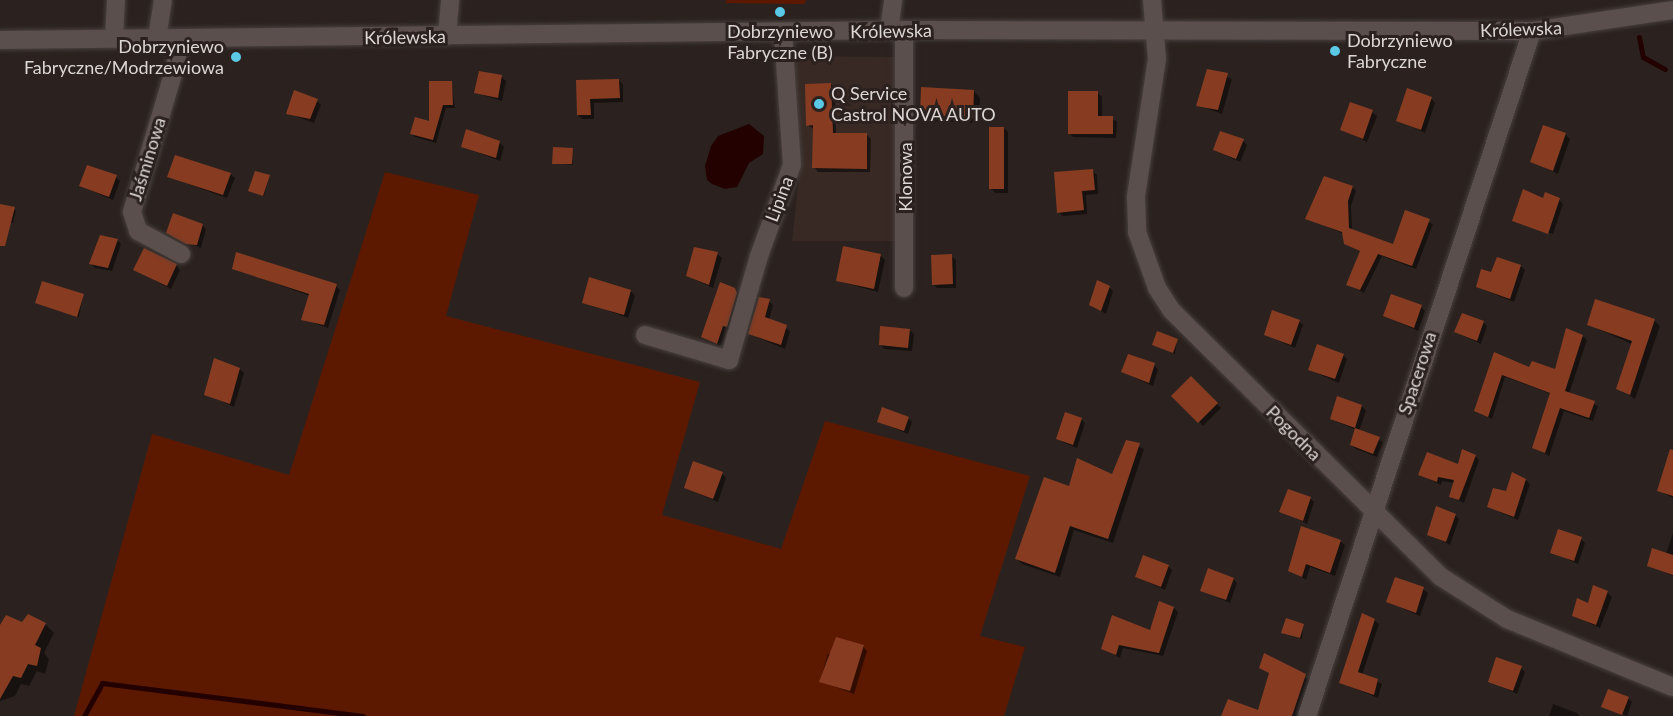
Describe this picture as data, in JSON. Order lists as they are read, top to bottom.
{
  "streets": {
    "street": [
      "Królewska",
      "Jaśminowa",
      "Klonowa",
      "Lipina",
      "Spacerowa",
      "Pogodna"
    ]
  },
  "crossings": [
    ["Królewska", "Jaśminowa"],
    ["Królewska", "Klonowa"],
    ["Królewska", "Lipina"],
    ["Królewska", "Spacerowa"],
    ["Królewska", "Pogodna"],
    ["Spacerowa", "Pogodna"]
  ],
  "places": [
    "Dobrzyniewo Fabryczne (B)",
    "Dobrzyniewo Fabryczne",
    "Dobrzyniewo Fabryczne/Modrzewiowa",
    "Q Service Castrol NOVA AUTO"
  ]
}
